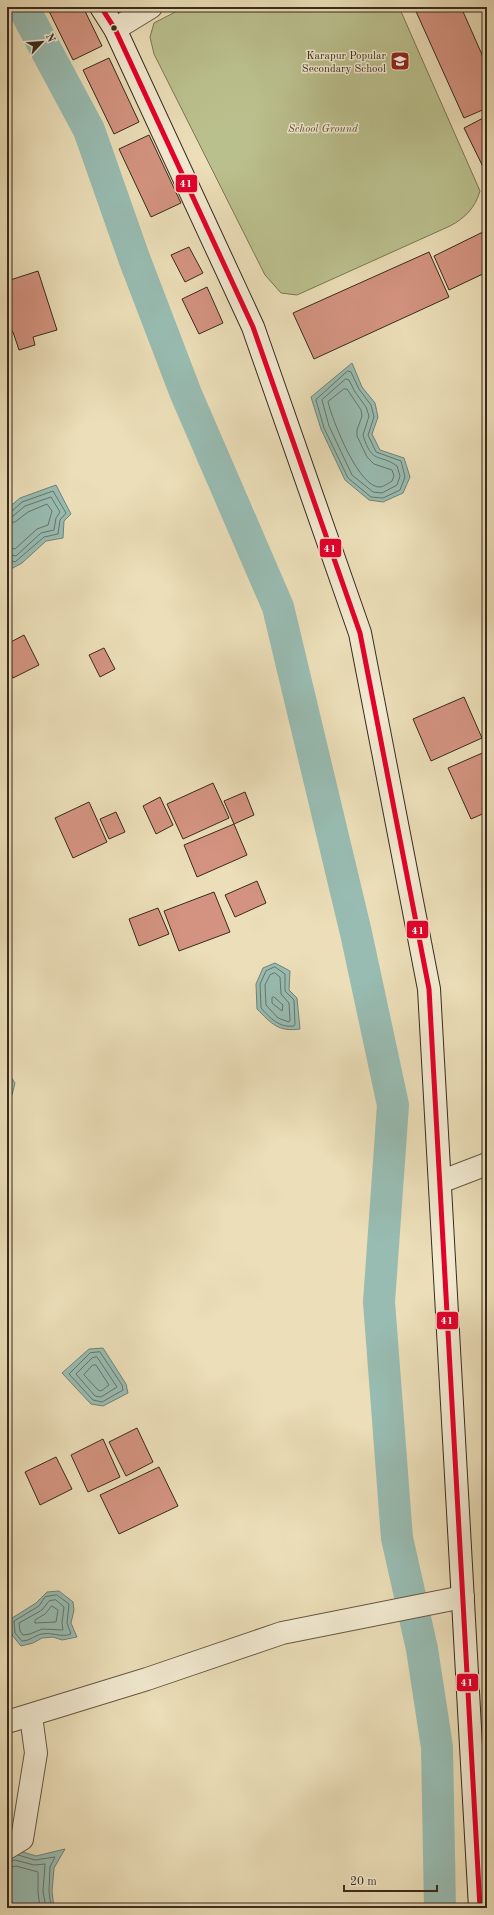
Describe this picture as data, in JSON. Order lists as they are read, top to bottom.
{
  "parks": ["School Ground"],
  "places": {
    "school or university": ["Karapur Popular Secondary School"]
  },
  "lines": ["transit line 41"],
  "scale_bar": "20 m",
  "north": "top right"
}
